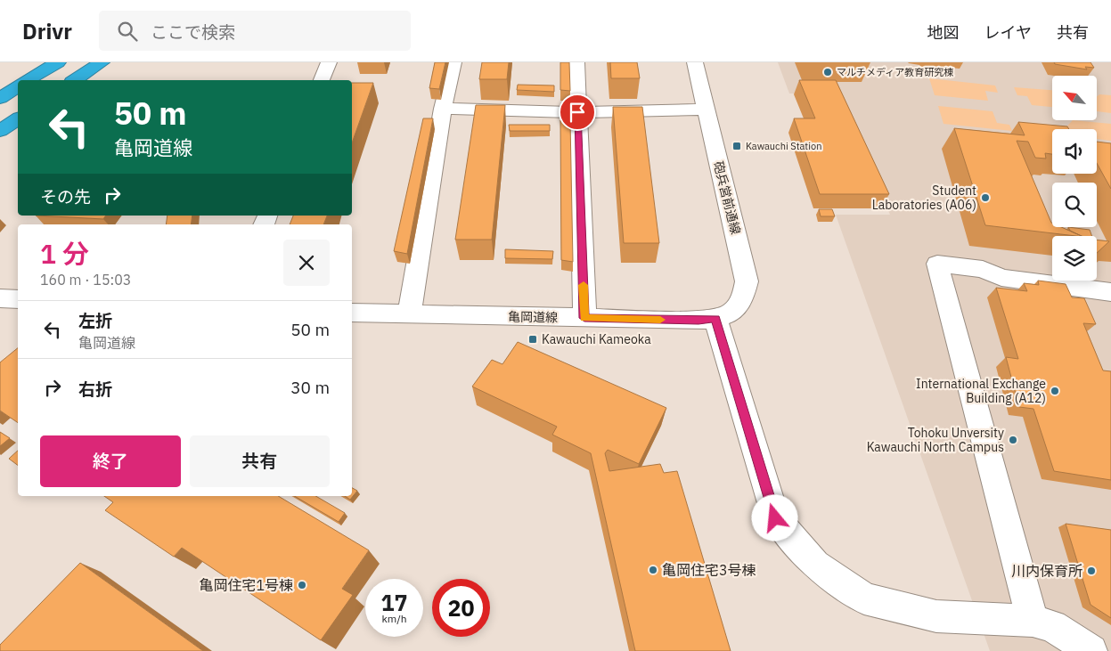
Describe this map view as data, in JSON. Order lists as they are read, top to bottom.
{
  "streets": {
    "street": ["砲兵営前通線", "亀岡道線"]
  },
  "crossings": [
    ["砲兵営前通線", "亀岡道線"]
  ],
  "places": {
    "other": [
      "マルチメディア教育研究棟",
      "Student Laboratories (A06)",
      "International Exchange Building (A12)",
      "Tohoku Unversity Kawauchi North Campus",
      "亀岡住宅3号棟",
      "川内保育所",
      "亀岡住宅1号棟"
    ],
    "transit": ["Kawauchi Station", "Kawauchi Kameoka"]
  },
  "north": "top left",
  "page": {
    "header": "Drivr",
    "search": "ここで検索",
    "nav": ["地図", "レイヤ", "共有"],
    "turn": ["50 m", "亀岡道線"],
    "then": "その先",
    "heading": ["1 分", "160 m · 15:03"],
    "list": [
      {
        "name": "左折",
        "note": "亀岡道線",
        "value": "50 m"
      },
      {
        "name": "右折",
        "value": "30 m"
      }
    ],
    "buttons": ["終了", "共有"],
    "speed": "17 km/h",
    "limit": "20"
  }
}
